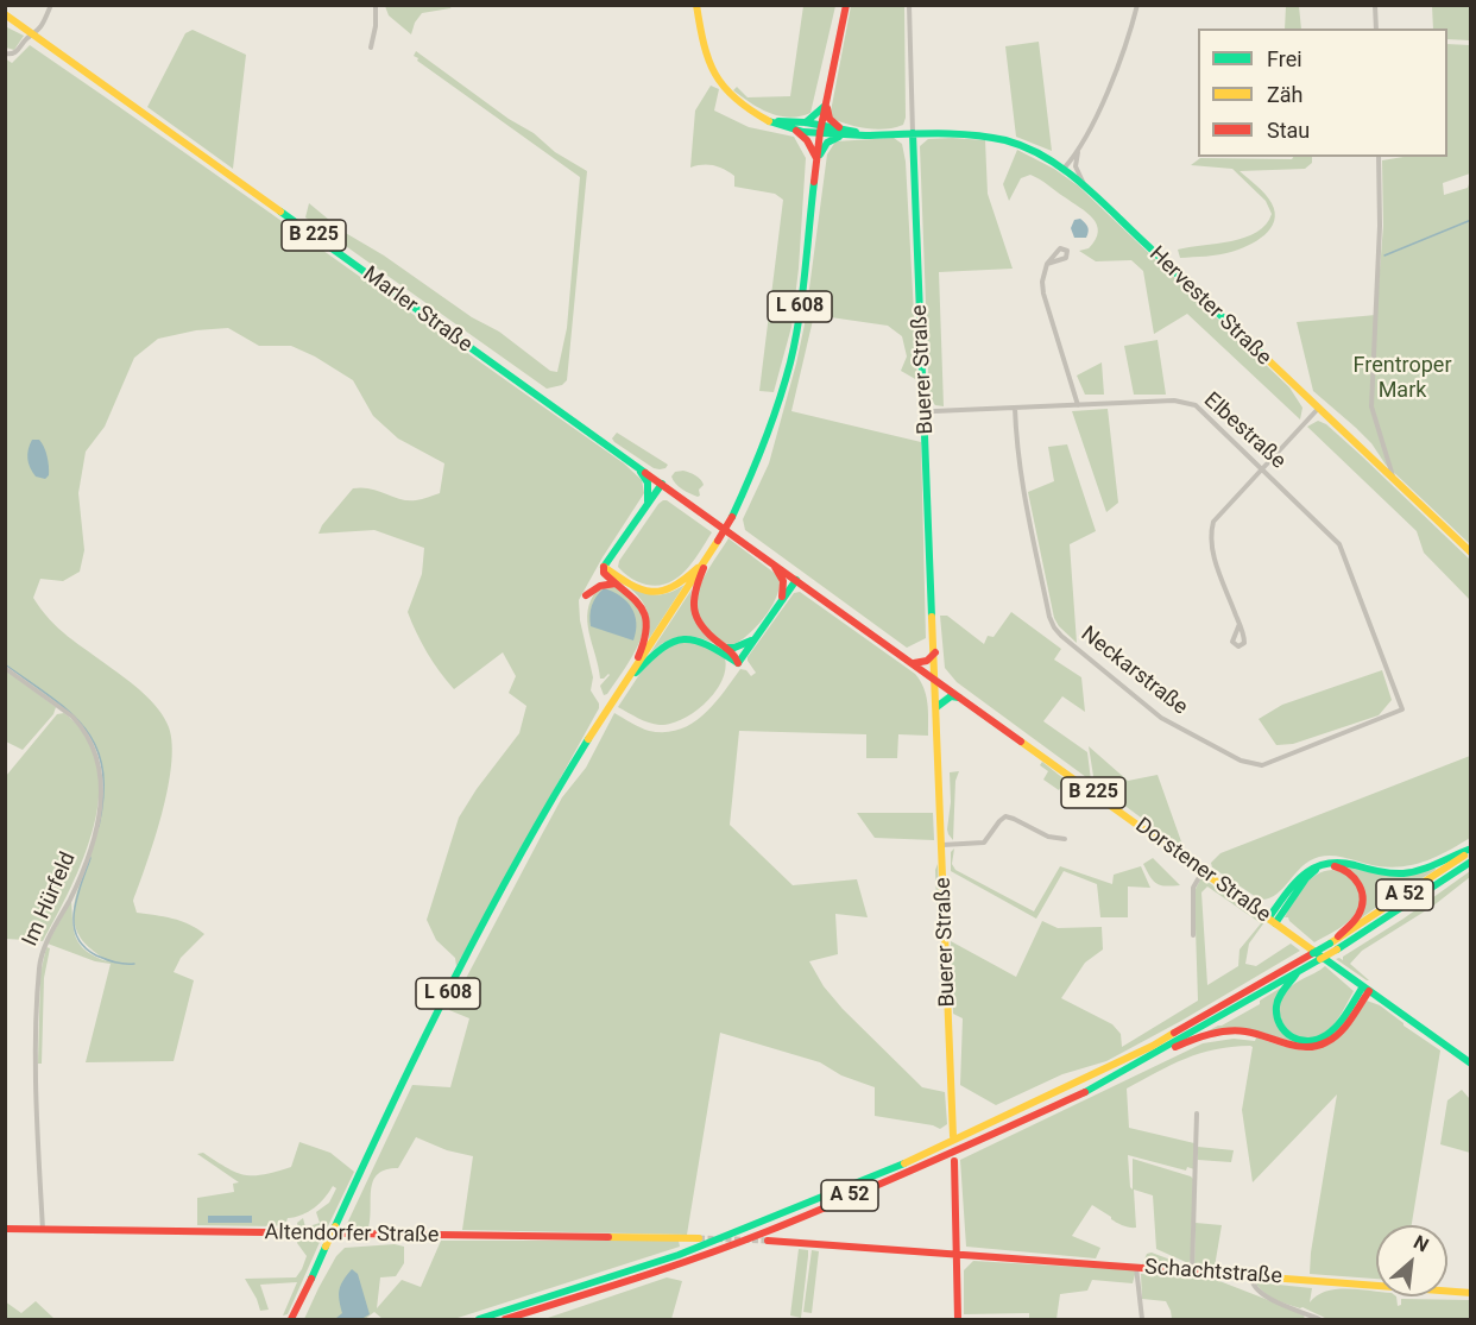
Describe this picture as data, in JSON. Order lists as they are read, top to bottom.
{
  "streets": {
    "main road": [
      "B 225",
      "L 608",
      "Hervester Straße",
      "Marler Straße",
      "Buerer Straße",
      "Dorstener Straße",
      "A 52",
      "Altendorfer Straße",
      "Schachtstraße"
    ],
    "street": ["Elbestraße", "Neckarstraße", "Im Hürfeld"]
  },
  "crossings": [
    ["Hervester Straße", "Buerer Straße"],
    ["Marler Straße", "Dorstener Straße"],
    ["Buerer Straße", "Elbestraße"],
    ["Buerer Straße", "Dorstener Straße"],
    ["Elbestraße", "Neckarstraße"],
    ["Im Hürfeld", "Altendorfer Straße"]
  ],
  "parks": ["Frentroper Mark"],
  "legend": ["Frei", "Zäh", "Stau"],
  "north": "top right"
}
